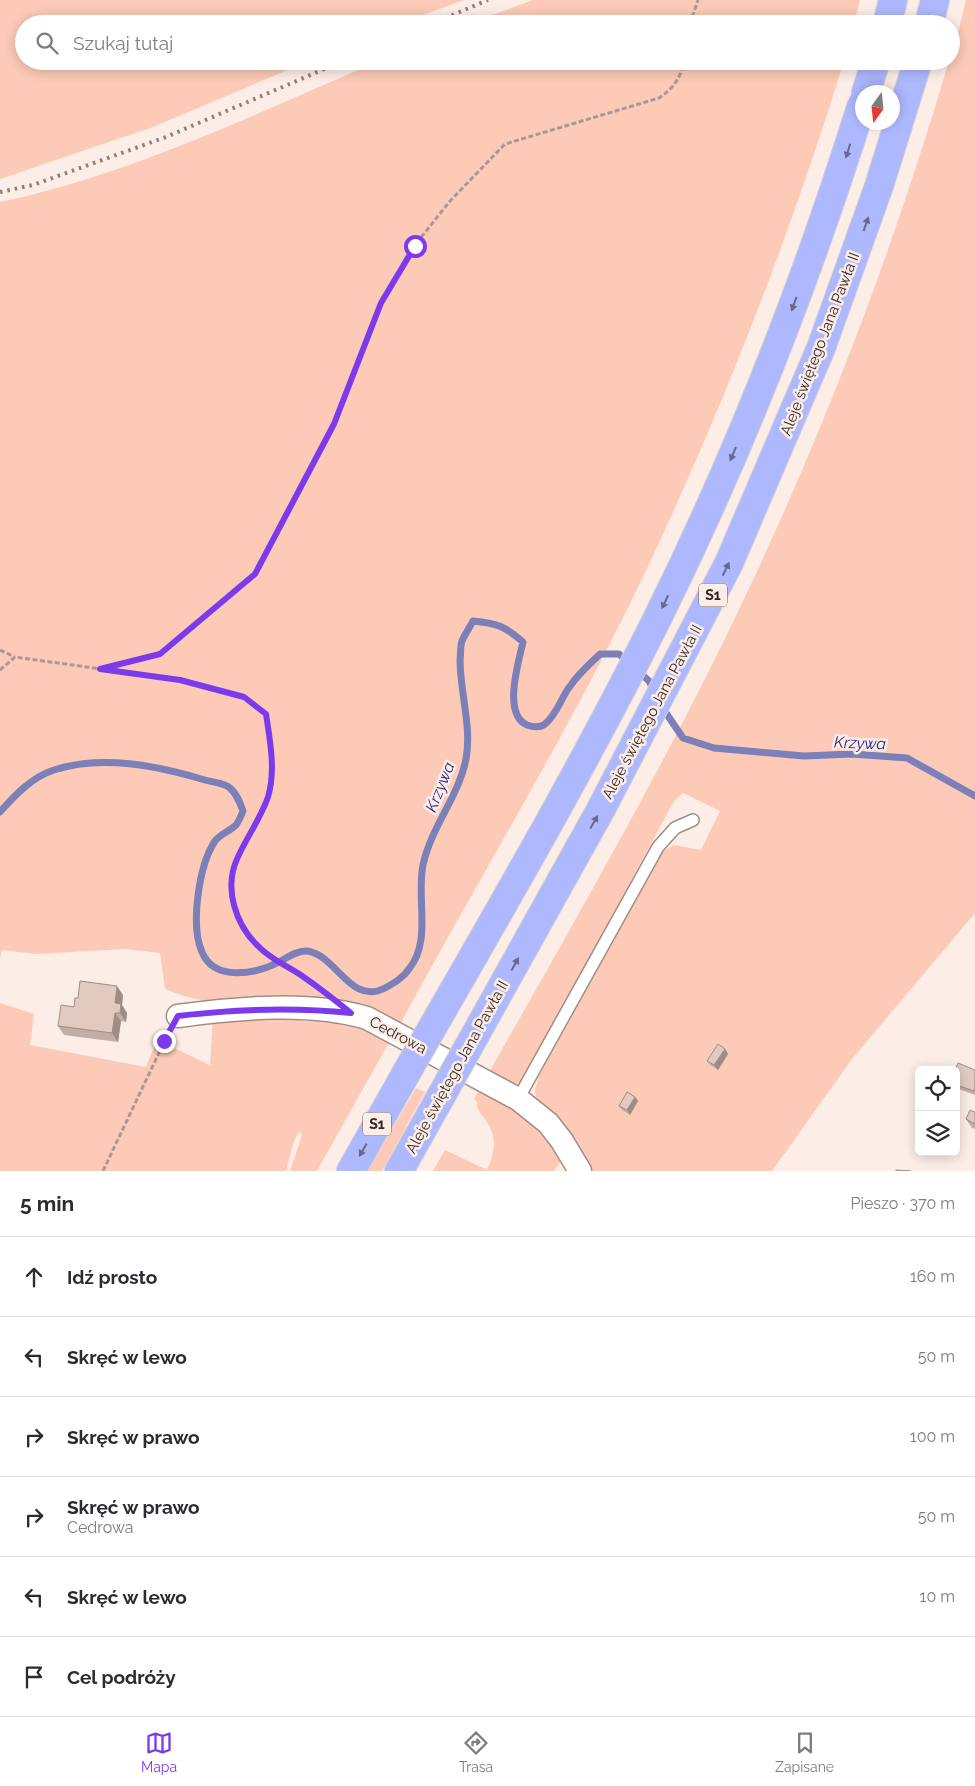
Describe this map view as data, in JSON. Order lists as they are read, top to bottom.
{
  "streets": {
    "highway": ["Aleje świętego Jana Pawła II", "S1"],
    "street": ["Cedrowa"]
  },
  "water": ["Krzywa"],
  "north": "bottom",
  "page": {
    "search": "Szukaj tutaj",
    "heading": ["5 min", "Pieszo · 370 m"],
    "list": [
      ["Idź prosto", "160 m"],
      ["Skręć w lewo", "50 m"],
      ["Skręć w prawo", "100 m"],
      ["Skręć w prawo", "Cedrowa", "50 m"],
      ["Skręć w lewo", "10 m"],
      "Cel podróży"
    ],
    "nav": ["Mapa", "Trasa", "Zapisane"]
  }
}
